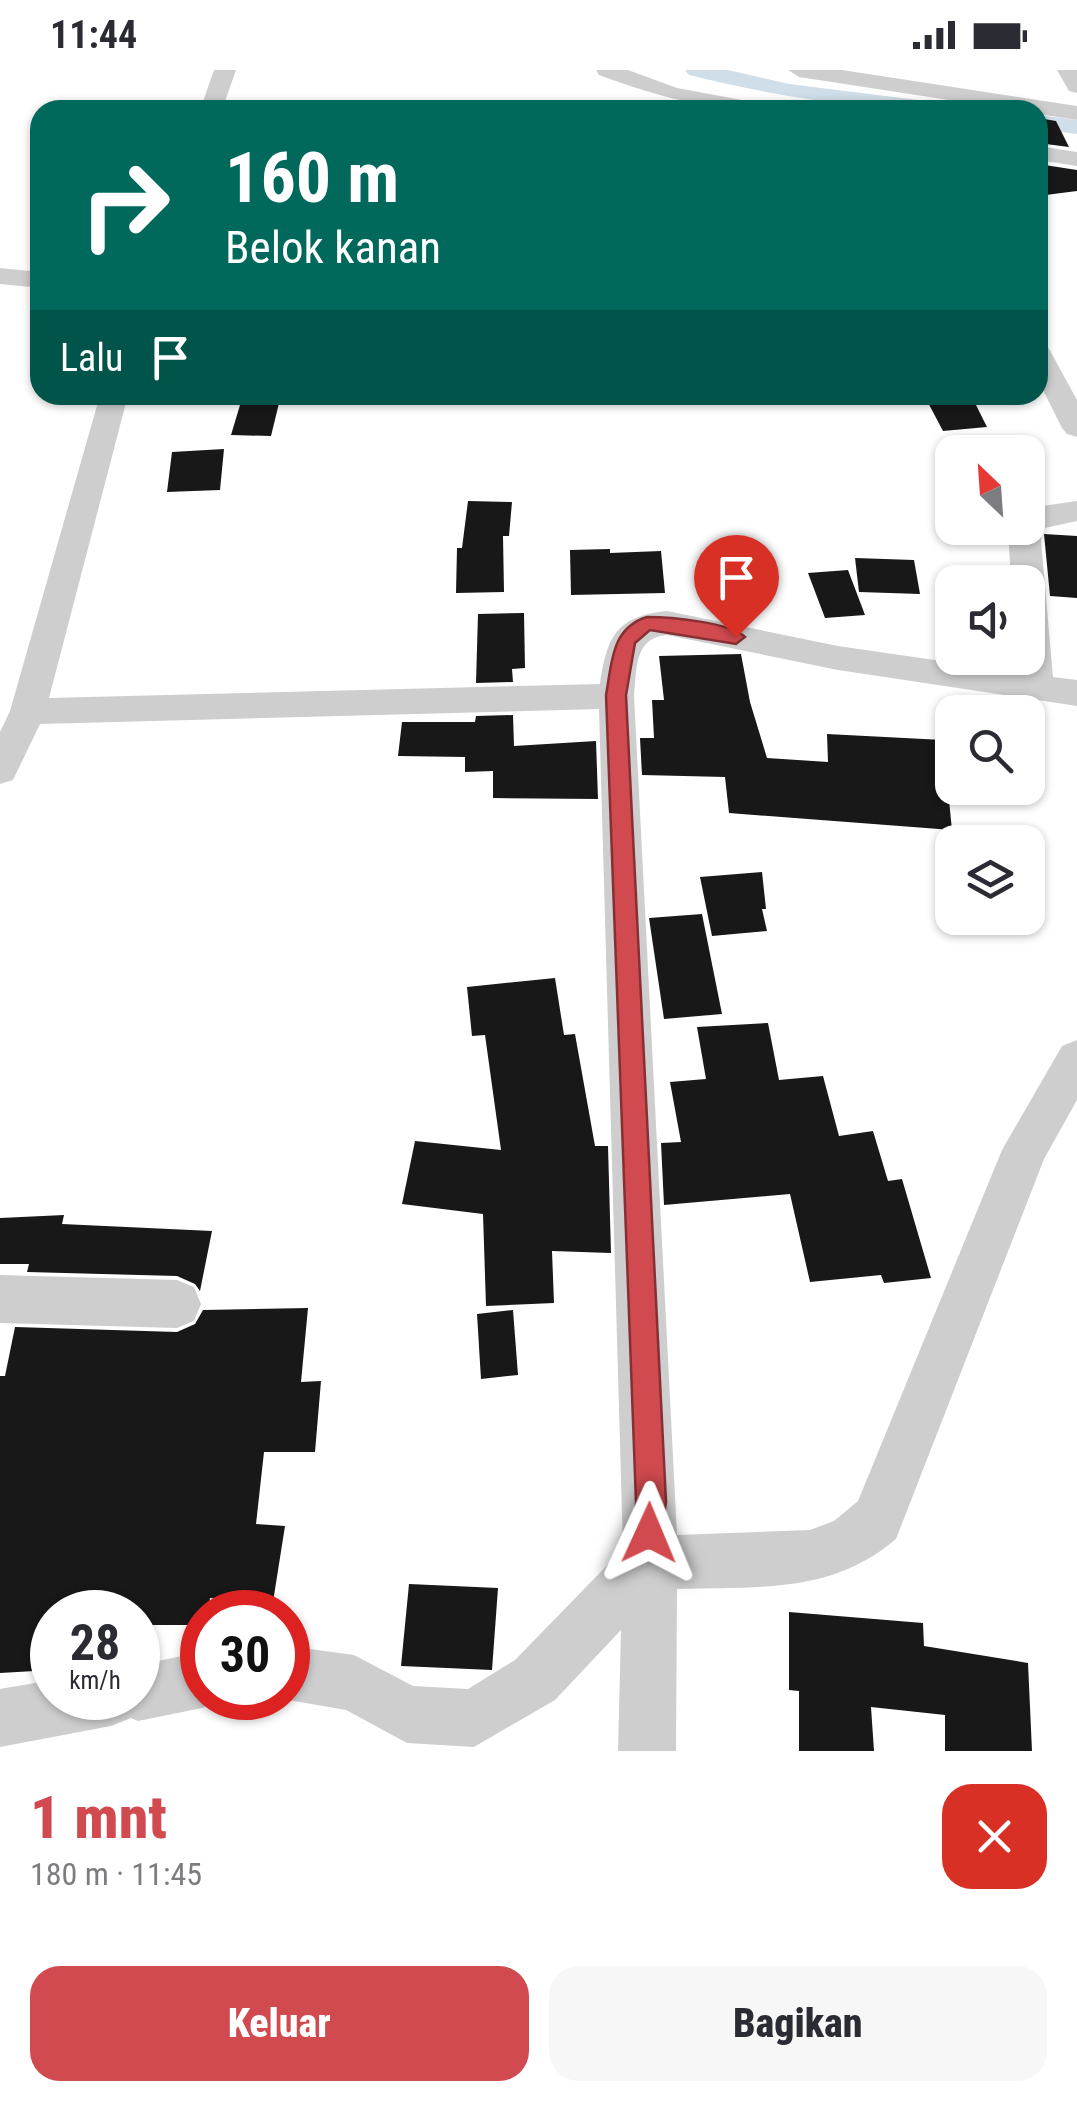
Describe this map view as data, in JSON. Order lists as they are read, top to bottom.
{
  "north": "top left",
  "page": {
    "status": "11:44",
    "turn": ["160 m", "Belok kanan"],
    "then": "Lalu",
    "speed": "28 km/h",
    "limit": "30",
    "heading": ["1 mnt", "180 m · 11:45"],
    "buttons": ["Keluar", "Bagikan"]
  }
}
